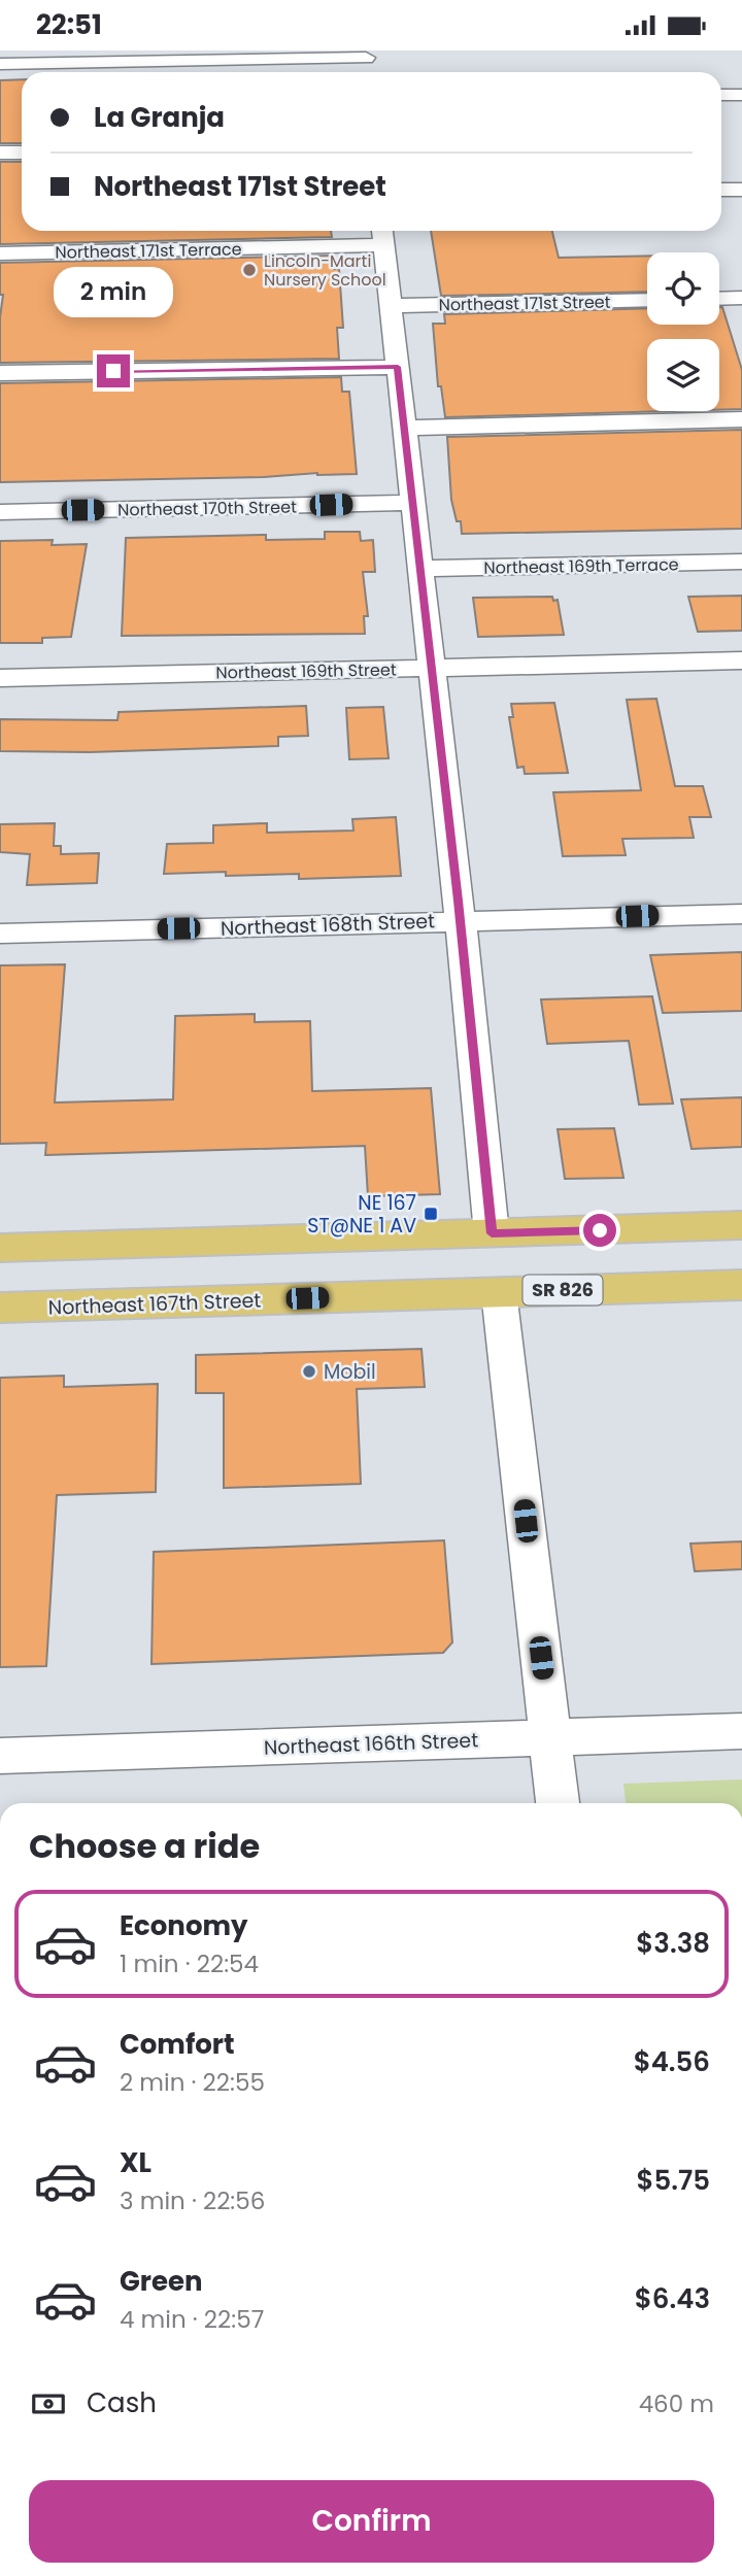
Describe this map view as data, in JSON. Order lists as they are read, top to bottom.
{
  "streets": {
    "main road": ["SR 826", "Northeast 167th Street"],
    "street": [
      "Northeast 171st Terrace",
      "Northeast 171st Street",
      "Northeast 170th Street",
      "Northeast 169th Terrace",
      "Northeast 169th Street",
      "Northeast 168th Street",
      "Northeast 166th Street"
    ]
  },
  "places": {
    "other": ["Lincoln-Marti Nursery School", "Mobil"],
    "transit": ["NE 167 ST@NE 1 AV"]
  },
  "page": {
    "status": "22:51",
    "banner": ["La Granja", "Northeast 171st Street"],
    "bubble": "2 min",
    "heading": "Choose a ride",
    "list": [
      {
        "name": "Economy",
        "note": "1 min · 22:54",
        "value": "$3.38"
      },
      {
        "name": "Comfort",
        "note": "2 min · 22:55",
        "value": "$4.56"
      },
      {
        "name": "XL",
        "note": "3 min · 22:56",
        "value": "$5.75"
      },
      {
        "name": "Green",
        "note": "4 min · 22:57",
        "value": "$6.43"
      }
    ],
    "pay": ["Cash", "460 m"],
    "buttons": "Confirm"
  }
}
